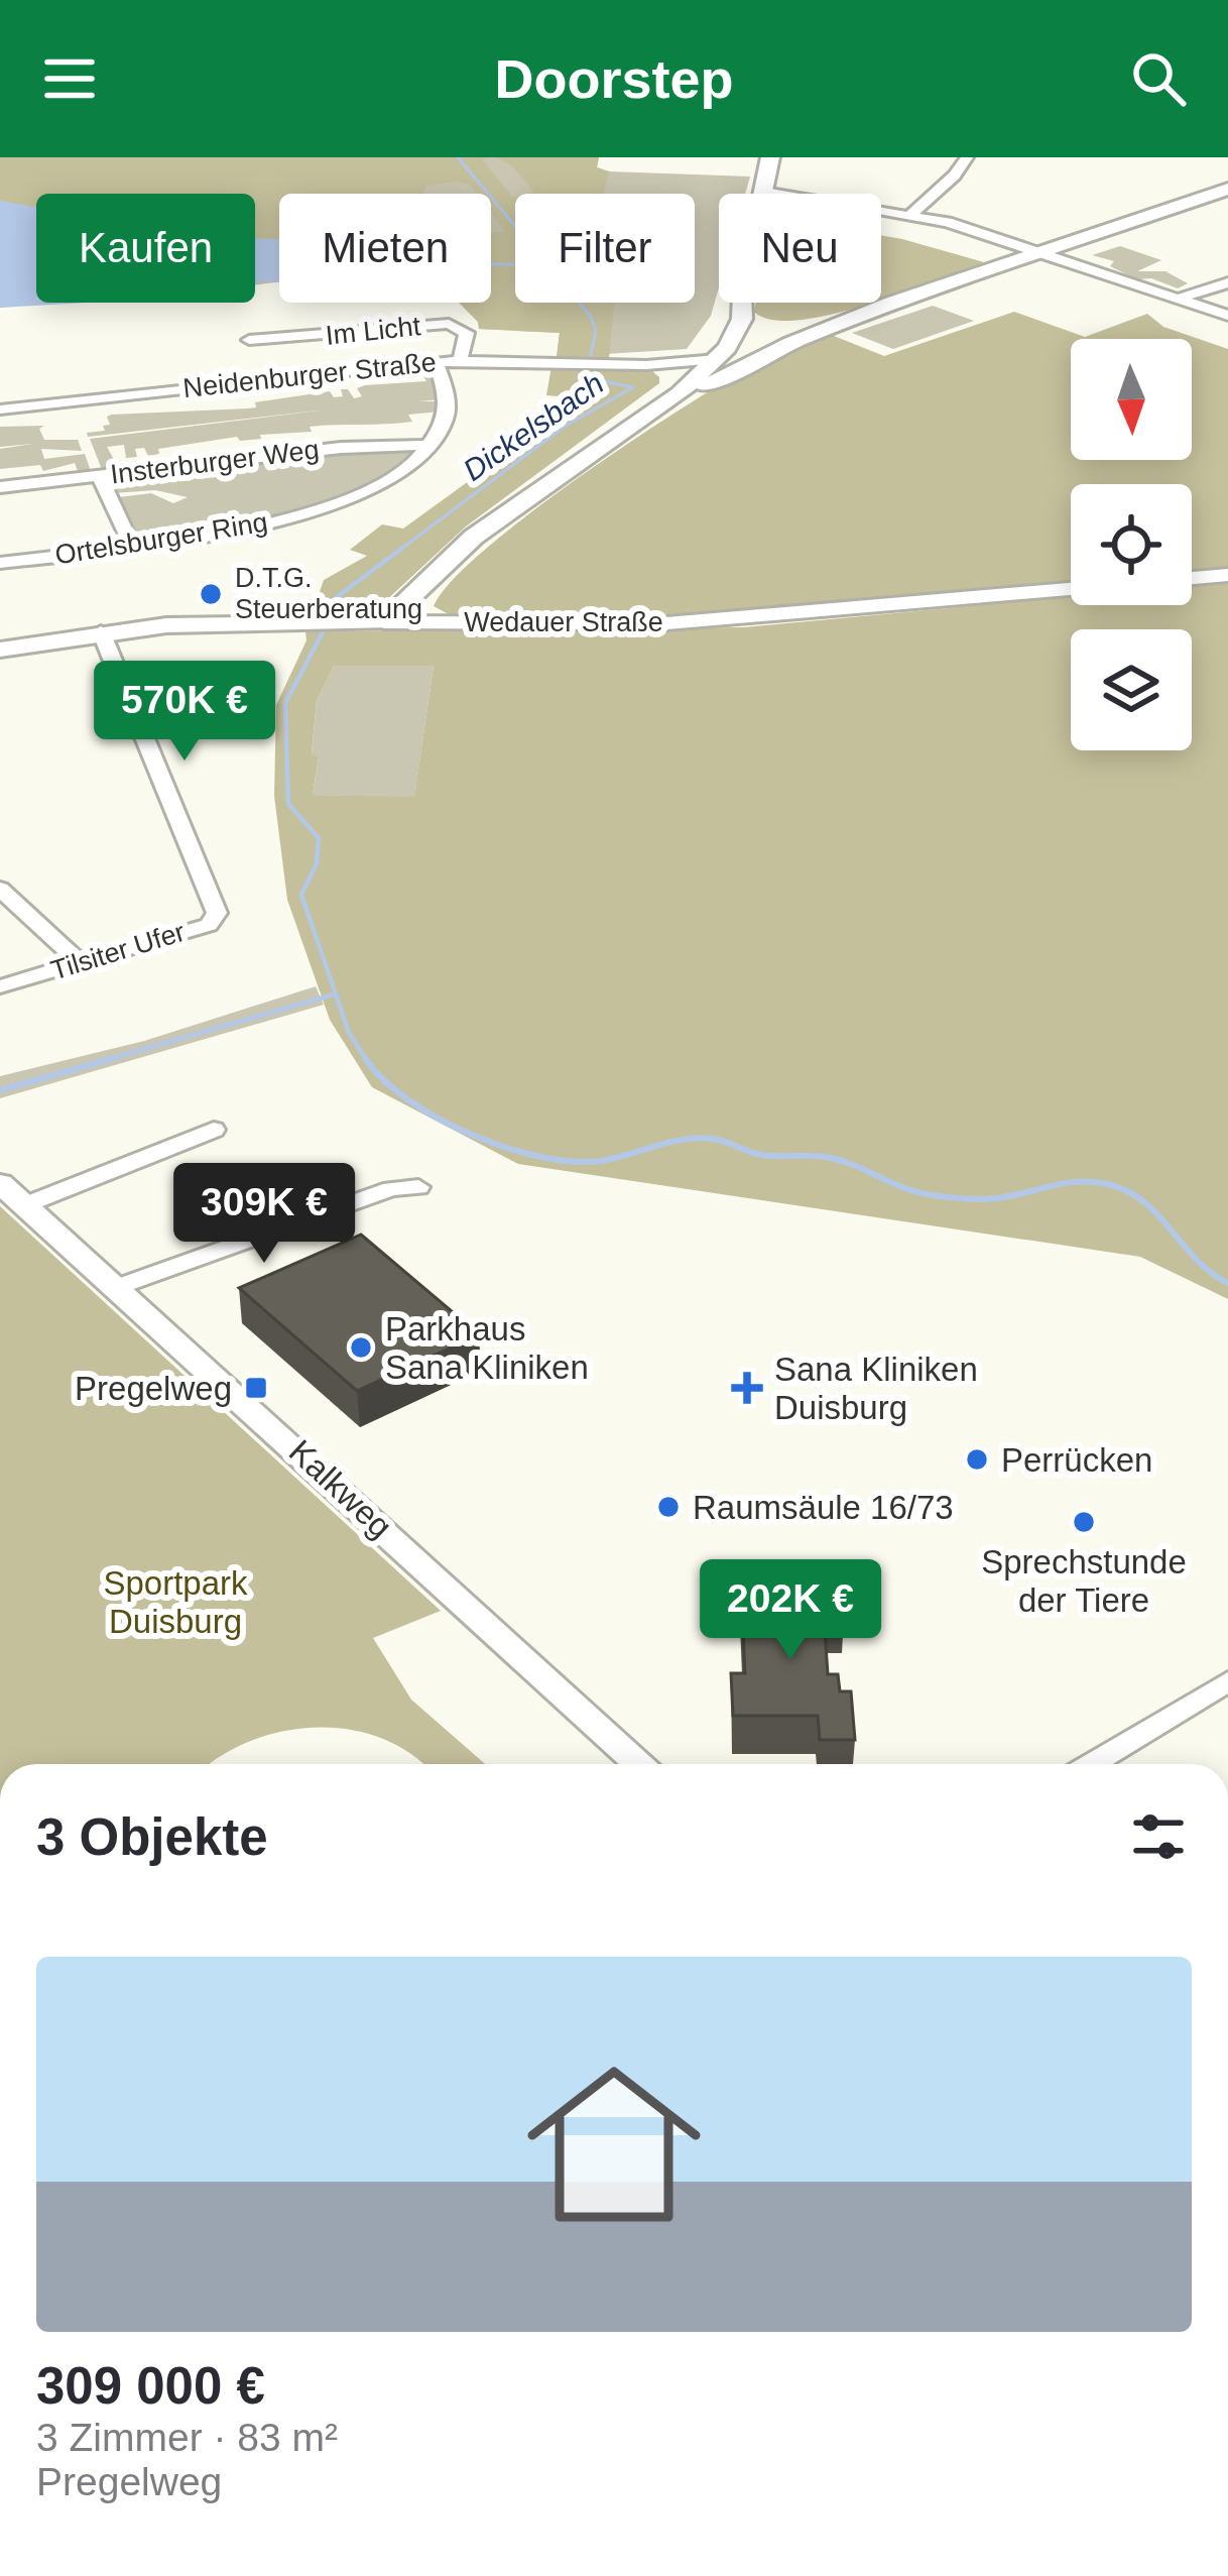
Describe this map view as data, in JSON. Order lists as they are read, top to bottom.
{
  "streets": {
    "main road": ["Wedauer Straße"],
    "street": [
      "Im Licht",
      "Neidenburger Straße",
      "Insterburger Weg",
      "Ortelsburger Ring",
      "Tilsiter Ufer",
      "Kalkweg"
    ]
  },
  "crossings": [
    ["Im Licht", "Neidenburger Straße"],
    ["Insterburger Weg", "Ortelsburger Ring"],
    ["Wedauer Straße", "Tilsiter Ufer"]
  ],
  "water": ["Dickelsbach"],
  "parks": ["Sportpark Duisburg"],
  "places": {
    "other": [
      "D.T.G. Steuerberatung",
      "Parkhaus Sana Kliniken",
      "Perrücken",
      "Raumsäule 16/73",
      "Sprechstunde der Tiere"
    ],
    "transit": ["Pregelweg"],
    "health": ["Sana Kliniken Duisburg"]
  },
  "north": "bottom",
  "page": {
    "header": "Doorstep",
    "chip": [
      "Kaufen",
      "Mieten",
      "Filter",
      "Neu"
    ],
    "price": ["570K €", "309K €", "202K €"],
    "heading": "3 Objekte",
    "list": [
      {
        "name": "309 000 €",
        "note": "3 Zimmer · 83 m² · Pregelweg"
      }
    ]
  }
}
